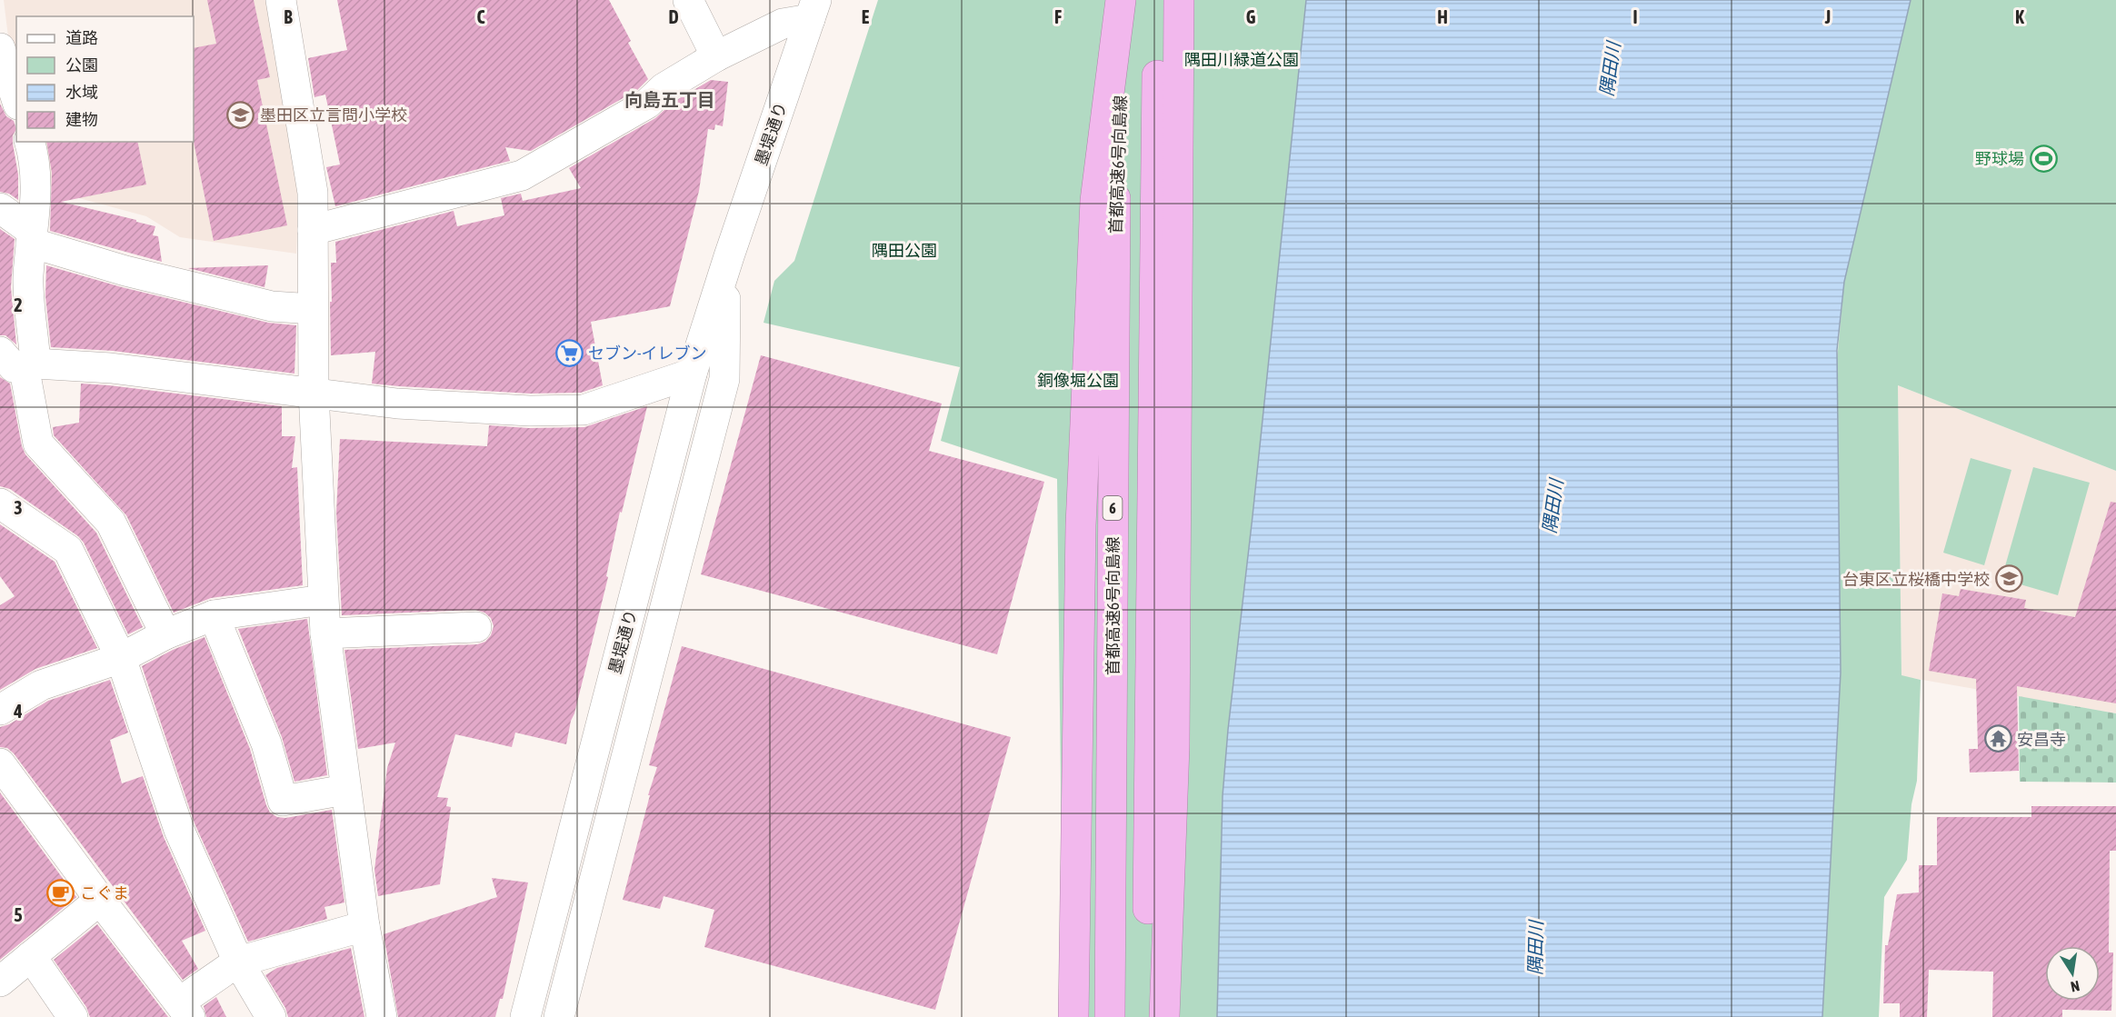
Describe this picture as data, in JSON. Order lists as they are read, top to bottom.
{
  "streets": {
    "highway": ["首都高速6号向島線", "6"],
    "street": ["墨堤通り"]
  },
  "districts": ["向島五丁目"],
  "water": ["隅田川"],
  "parks": ["隅田川緑道公園", "隅田公園", "銅像堀公園"],
  "places": {
    "school or university": ["墨田区立言問小学校", "台東区立桜橋中学校"],
    "sports": ["野球場"],
    "supermarket": ["セブン-イレブン"],
    "temple": ["安昌寺"],
    "cafe": ["こぐま"]
  },
  "legend": [
    "道路",
    "公園",
    "水域",
    "建物"
  ],
  "north": "bottom",
  "grid": {
    "columns": [
      "B",
      "C",
      "D",
      "E",
      "F",
      "G",
      "H",
      "I",
      "J",
      "K"
    ],
    "rows": [
      "2",
      "3",
      "4",
      "5"
    ]
  }
}
